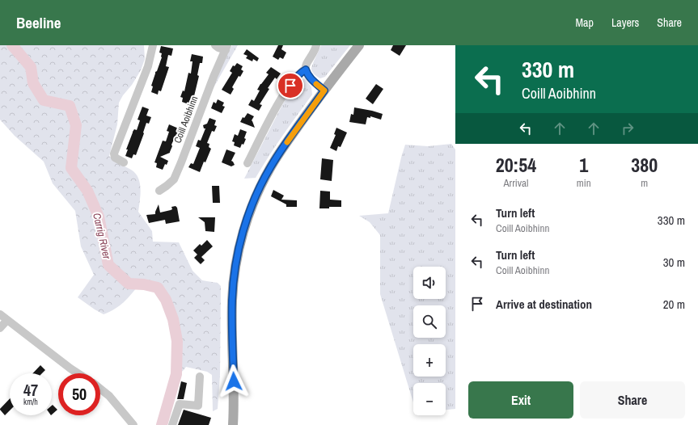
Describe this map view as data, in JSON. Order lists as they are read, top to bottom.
{
  "streets": {
    "street": ["Coill Aoibhinn"]
  },
  "water": ["Carrig River"],
  "page": {
    "header": "Beeline",
    "nav": ["Map", "Layers", "Share"],
    "turn": ["330 m", "Coill Aoibhinn"],
    "eta": [
      "20:54",
      "Arrival",
      "1",
      "min",
      "380",
      "m"
    ],
    "list": [
      {
        "name": "Turn left",
        "note": "Coill Aoibhinn",
        "value": "330 m"
      },
      {
        "name": "Turn left",
        "note": "Coill Aoibhinn",
        "value": "30 m"
      },
      {
        "name": "Arrive at destination",
        "value": "20 m"
      }
    ],
    "map_buttons": ["+", "−"],
    "speed": "47 km/h",
    "limit": "50",
    "buttons": ["Exit", "Share"]
  }
}
